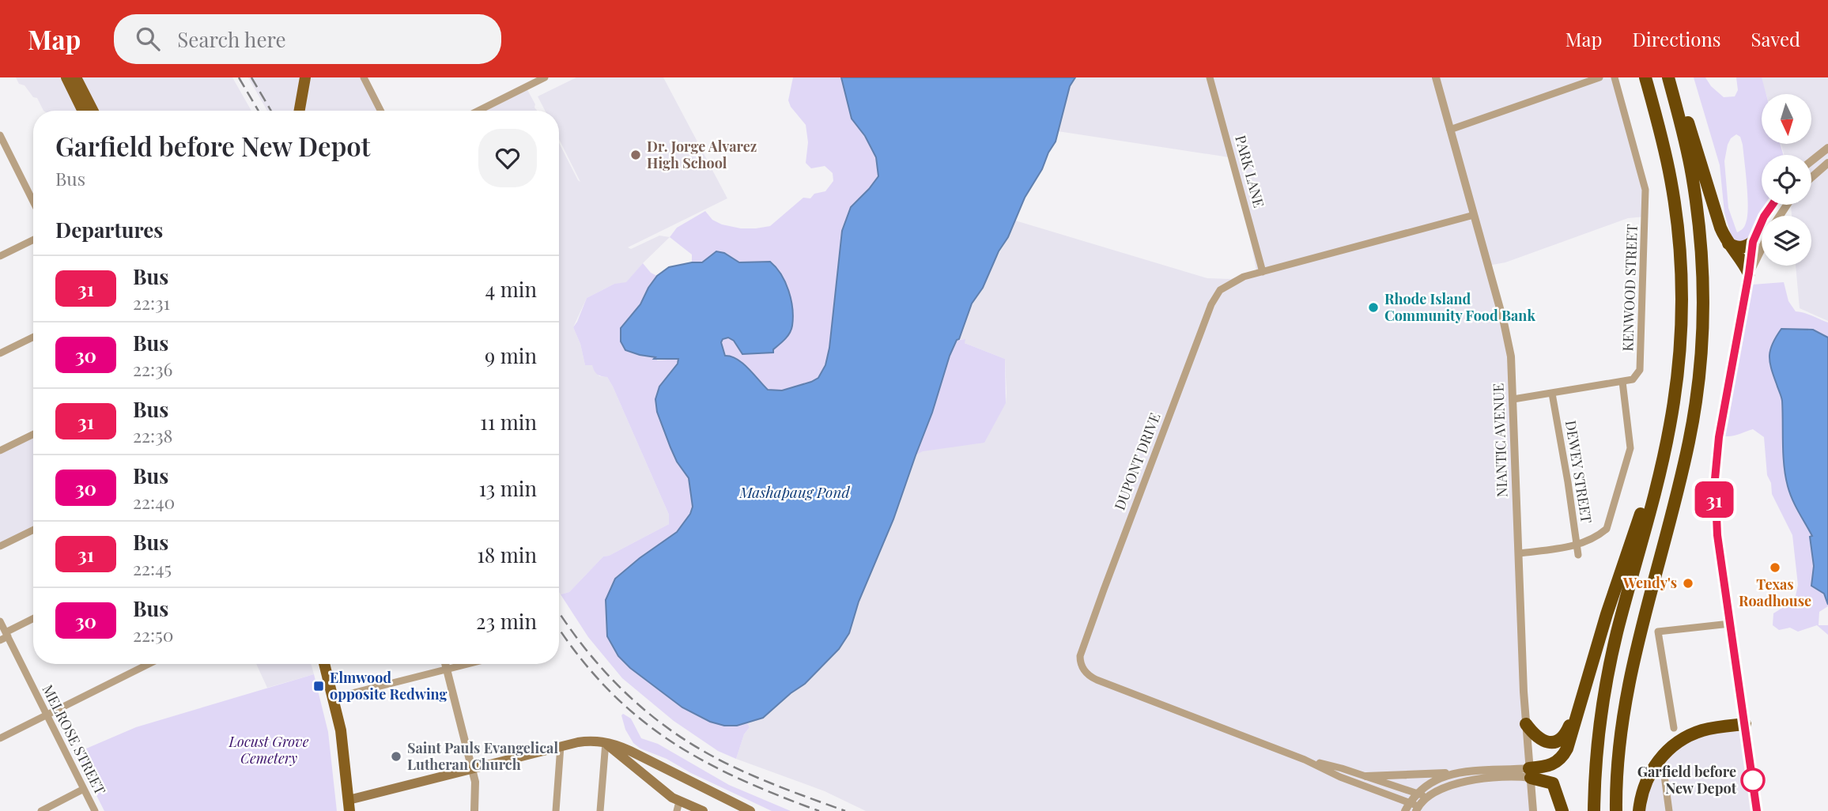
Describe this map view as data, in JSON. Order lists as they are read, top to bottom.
{
  "streets": {
    "street": [
      "PARK LANE",
      "KENWOOD STREET",
      "NIANTIC AVENUE",
      "DUPONT DRIVE",
      "DEWEY STREET",
      "MELROSE STREET"
    ]
  },
  "crossings": [
    ["PARK LANE", "DUPONT DRIVE"],
    ["NIANTIC AVENUE", "DUPONT DRIVE"]
  ],
  "water": ["Mashapaug Pond"],
  "parks": ["Locust Grove Cemetery"],
  "places": {
    "other": [
      "Dr. Jorge Alvarez High School",
      "Rhode Island Community Food Bank",
      "Texas Roadhouse",
      "Wendy's",
      "Saint Pauls Evangelical Lutheran Church",
      "Garfield before New Depot"
    ],
    "transit": ["Elmwood opposite Redwing"]
  },
  "lines": ["bus line 31"],
  "north": "bottom",
  "page": {
    "header": "Map",
    "search": "Search here",
    "nav": ["Map", "Directions", "Saved"],
    "on_map": "31",
    "heading": [
      ["Garfield before New Depot", "Bus"],
      "Departures"
    ],
    "list": [
      {
        "mark": "31",
        "name": "Bus",
        "note": "22:31",
        "value": "4 min"
      },
      {
        "mark": "30",
        "name": "Bus",
        "note": "22:36",
        "value": "9 min"
      },
      {
        "mark": "31",
        "name": "Bus",
        "note": "22:38",
        "value": "11 min"
      },
      {
        "mark": "30",
        "name": "Bus",
        "note": "22:40",
        "value": "13 min"
      },
      {
        "mark": "31",
        "name": "Bus",
        "note": "22:45",
        "value": "18 min"
      },
      {
        "mark": "30",
        "name": "Bus",
        "note": "22:50",
        "value": "23 min"
      }
    ]
  }
}
